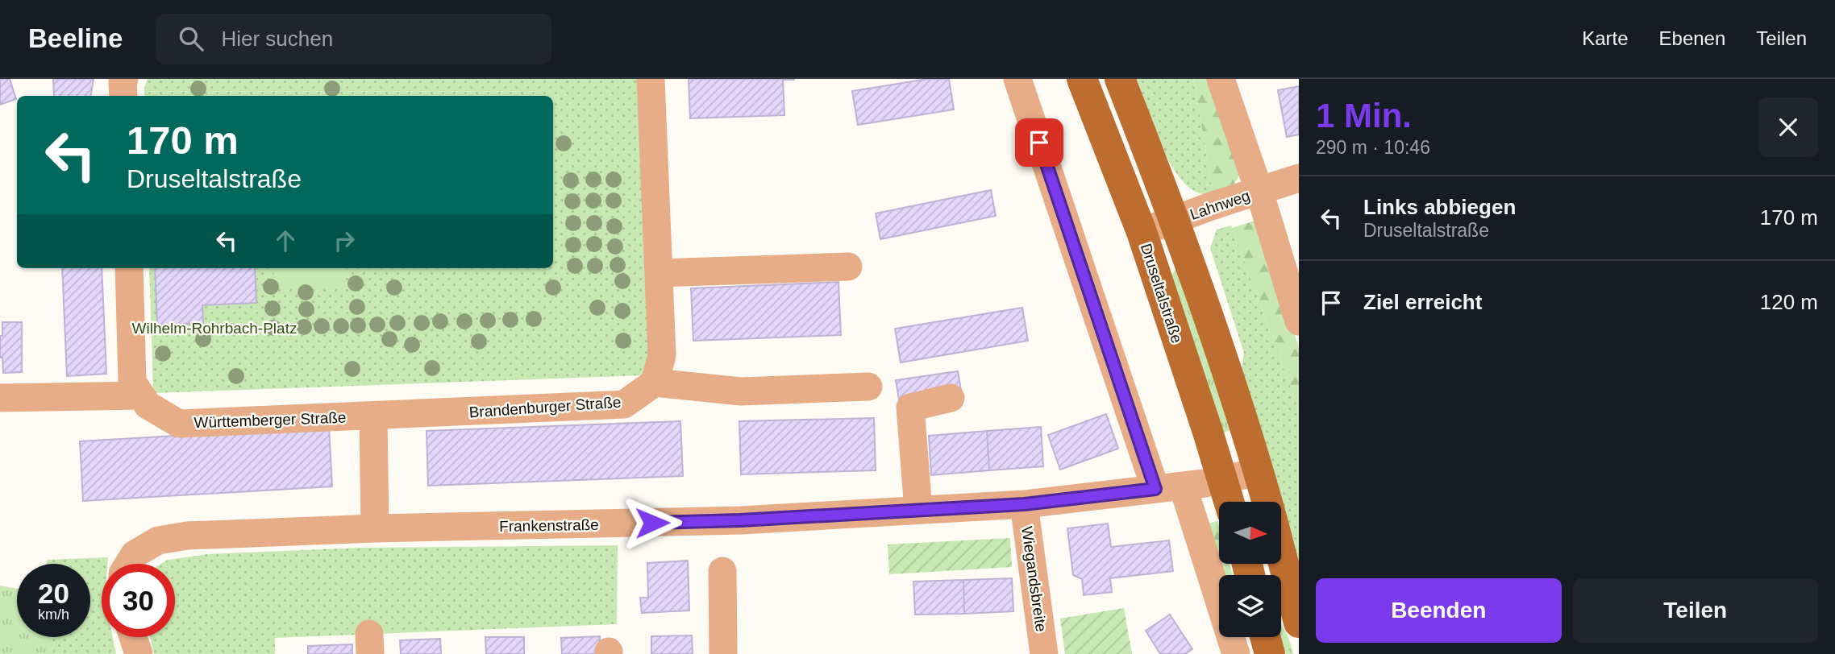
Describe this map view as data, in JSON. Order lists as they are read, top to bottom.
{
  "streets": {
    "main road": ["Druseltalstraße"],
    "street": [
      "Lahnweg",
      "Brandenburger Straße",
      "Württemberger Straße",
      "Frankenstraße",
      "Wiegandsbreite"
    ]
  },
  "crossings": [
    ["Lahnweg", "Druseltalstraße"],
    ["Druseltalstraße", "Frankenstraße"],
    ["Brandenburger Straße", "Württemberger Straße"],
    ["Frankenstraße", "Wiegandsbreite"]
  ],
  "parks": ["Wilhelm-Rohrbach-Platz"],
  "north": "right",
  "page": {
    "header": "Beeline",
    "search": "Hier suchen",
    "nav": ["Karte", "Ebenen", "Teilen"],
    "heading": ["1 Min.", "290 m · 10:46"],
    "turn": ["170 m", "Druseltalstraße"],
    "list": [
      {
        "name": "Links abbiegen",
        "note": "Druseltalstraße",
        "value": "170 m"
      },
      {
        "name": "Ziel erreicht",
        "value": "120 m"
      }
    ],
    "speed": "20 km/h",
    "limit": "30",
    "buttons": ["Beenden", "Teilen"]
  }
}
